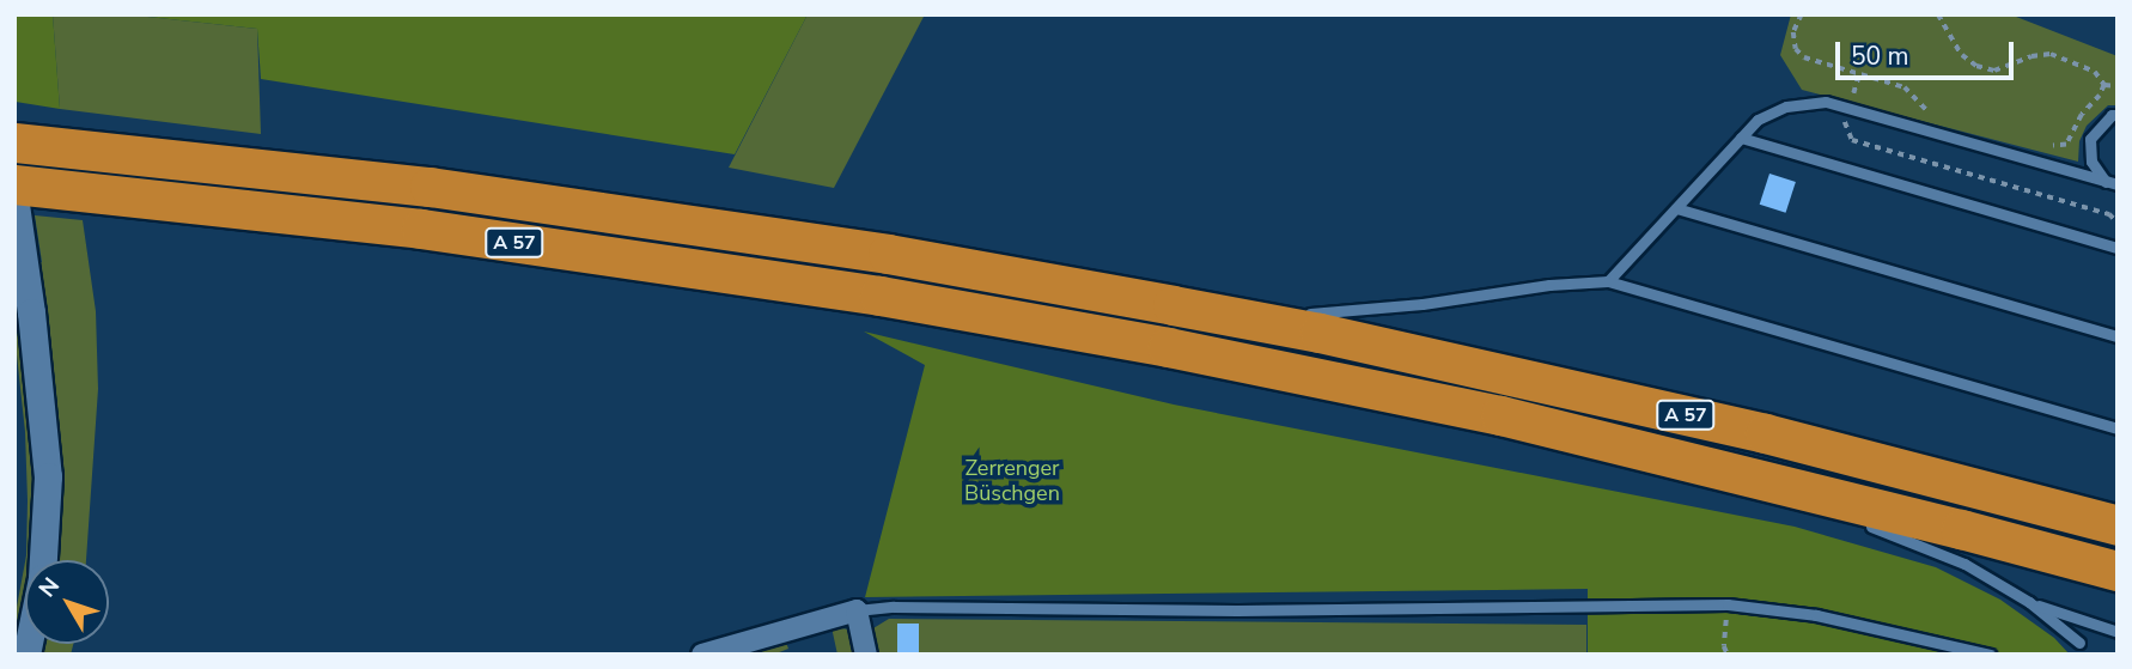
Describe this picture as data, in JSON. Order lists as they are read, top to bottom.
{
  "streets": {
    "highway": ["A 57"]
  },
  "parks": ["Zerrenger Büschgen"],
  "scale_bar": "50 m",
  "north": "top left"
}
